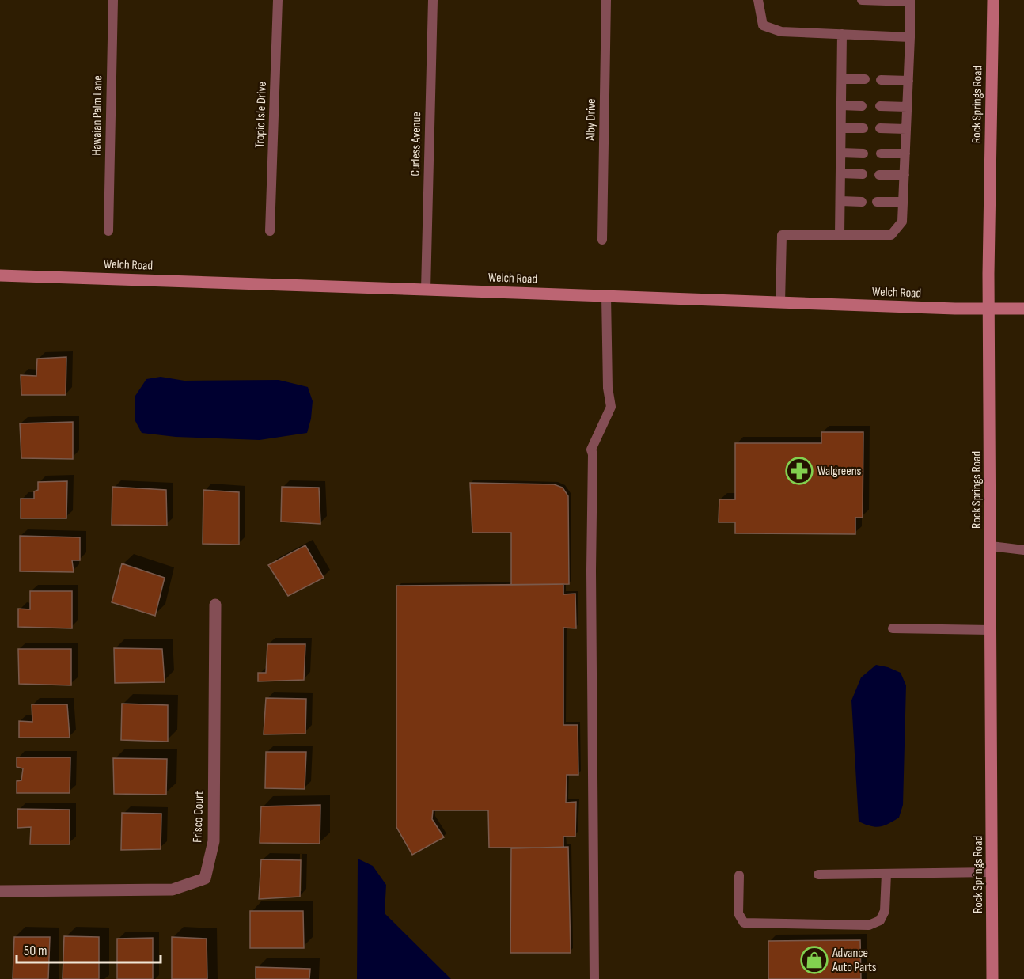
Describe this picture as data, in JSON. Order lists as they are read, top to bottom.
{
  "streets": {
    "main road": ["Rock Springs Road", "Welch Road"],
    "street": ["Frisco Court"],
    "lane": [
      "Tropic Isle Drive",
      "Hawaian Palm Lane",
      "Alby Drive",
      "Curless Avenue"
    ]
  },
  "crossings": [
    ["Rock Springs Road", "Welch Road"],
    ["Curless Avenue", "Welch Road"]
  ],
  "places": {
    "pharmacy": ["Walgreens"],
    "shop": ["Advance Auto Parts"]
  },
  "scale_bar": "50 m"
}
